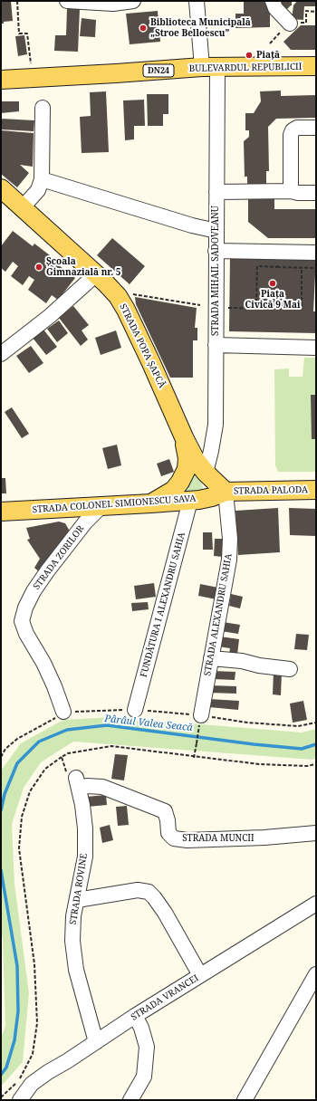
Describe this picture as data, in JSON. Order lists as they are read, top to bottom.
{
  "streets": {
    "main road": [
      "BULEVARDUL REPUBLICII",
      "DN24",
      "STRADA POPA ȘAPCĂ",
      "STRADA PALODA",
      "STRADA COLONEL SIMIONESCU SAVA"
    ],
    "street": [
      "STRADA MIHAIL SADOVEANU",
      "STRADA ZORILOR",
      "FUNDĂTURA I ALEXANDRU SAHIA",
      "STRADA ALEXANDRU SAHIA",
      "STRADA MUNCII",
      "STRADA ROVINE",
      "STRADA VRANCEI"
    ]
  },
  "crossings": [
    ["BULEVARDUL REPUBLICII", "STRADA MIHAIL SADOVEANU"],
    ["STRADA MIHAIL SADOVEANU", "STRADA POPA ȘAPCĂ"],
    ["STRADA POPA ȘAPCĂ", "STRADA PALODA"],
    ["STRADA POPA ȘAPCĂ", "STRADA COLONEL SIMIONESCU SAVA"],
    ["STRADA POPA ȘAPCĂ", "STRADA ALEXANDRU SAHIA"],
    ["STRADA PALODA", "STRADA COLONEL SIMIONESCU SAVA"],
    ["STRADA PALODA", "STRADA ALEXANDRU SAHIA"],
    ["STRADA COLONEL SIMIONESCU SAVA", "STRADA ZORILOR"],
    ["STRADA COLONEL SIMIONESCU SAVA", "FUNDĂTURA I ALEXANDRU SAHIA"],
    ["STRADA COLONEL SIMIONESCU SAVA", "STRADA ALEXANDRU SAHIA"],
    ["STRADA MUNCII", "STRADA ROVINE"],
    ["STRADA ROVINE", "STRADA VRANCEI"]
  ],
  "water": ["Pârâul Valea Seacă"],
  "places": [
    "Biblioteca Municipală „Stroe Belloescu”",
    "Piață",
    "Școala Gimnazială nr. 5",
    "Piața Civică 9 Mai"
  ]
}
